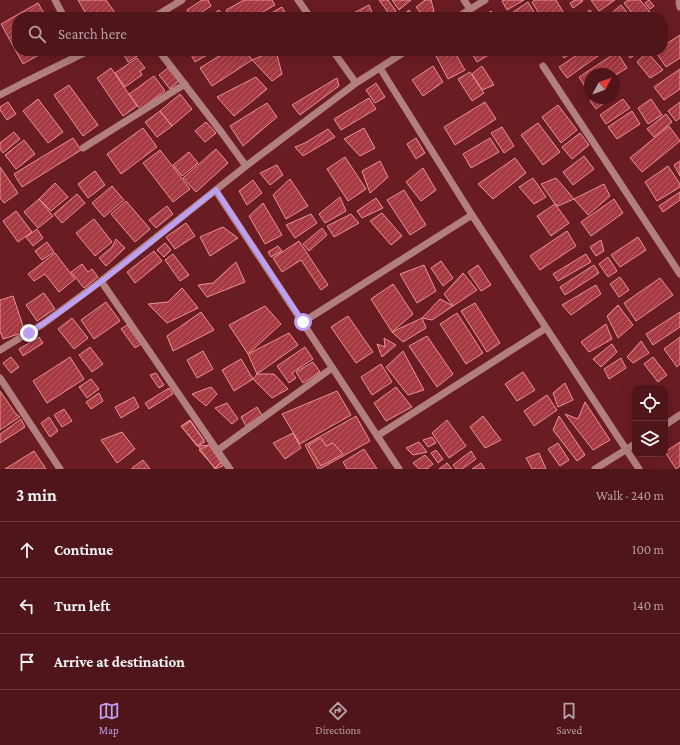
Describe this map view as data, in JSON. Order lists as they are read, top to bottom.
{
  "north": "top right",
  "page": {
    "search": "Search here",
    "heading": ["3 min", "Walk · 240 m"],
    "list": [
      ["Continue", "100 m"],
      ["Turn left", "140 m"],
      "Arrive at destination"
    ],
    "nav": ["Map", "Directions", "Saved"]
  }
}
